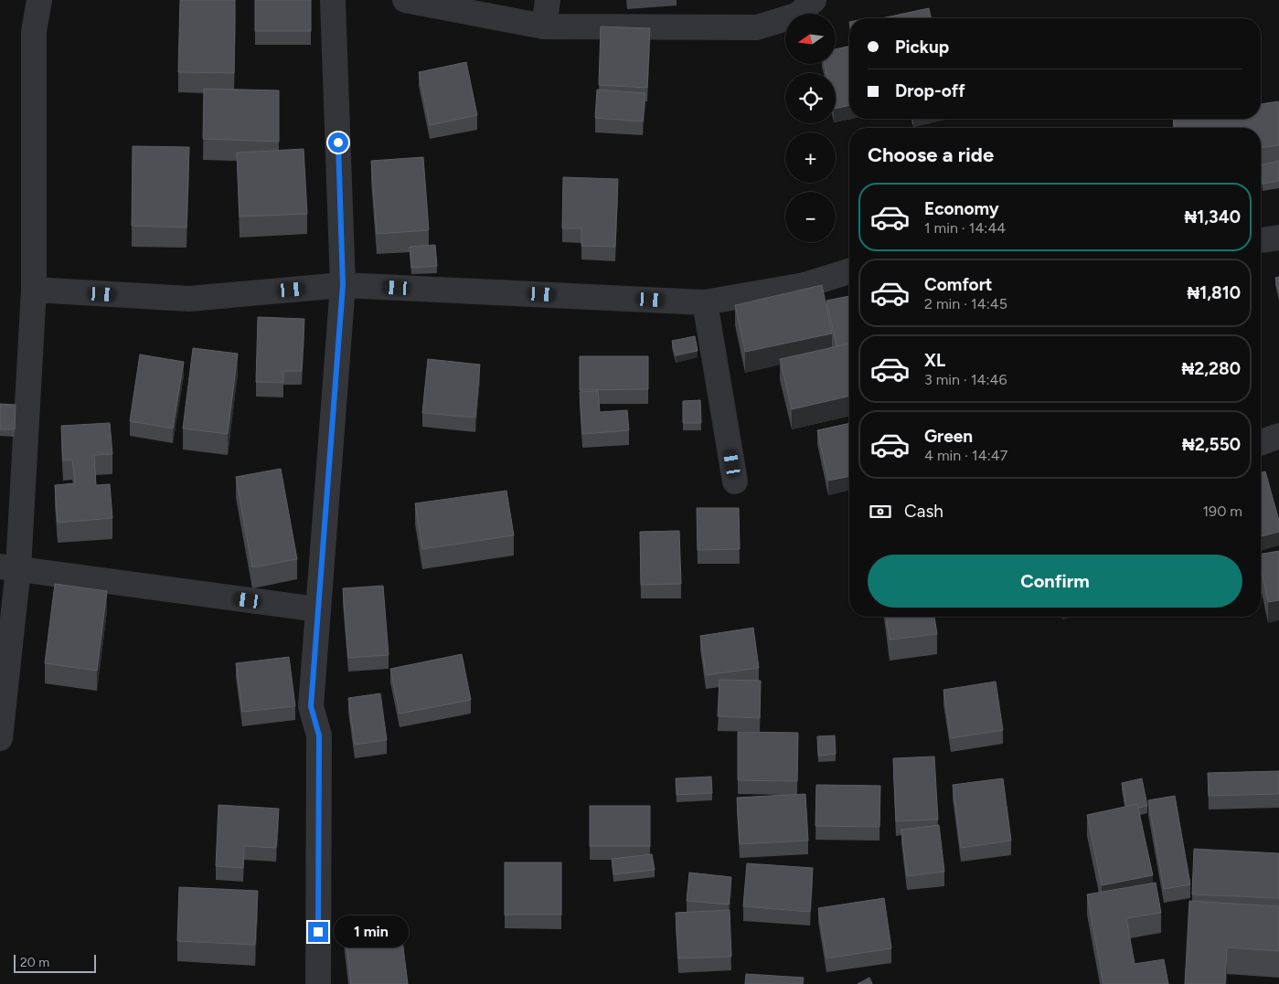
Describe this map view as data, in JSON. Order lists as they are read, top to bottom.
{
  "scale_bar": "20 m",
  "north": "left",
  "page": {
    "map_buttons": ["+", "−"],
    "banner": ["Pickup", "Drop-off"],
    "heading": "Choose a ride",
    "list": [
      {
        "name": "Economy",
        "note": "1 min · 14:44",
        "value": "₦1,340"
      },
      {
        "name": "Comfort",
        "note": "2 min · 14:45",
        "value": "₦1,810"
      },
      {
        "name": "XL",
        "note": "3 min · 14:46",
        "value": "₦2,280"
      },
      {
        "name": "Green",
        "note": "4 min · 14:47",
        "value": "₦2,550"
      }
    ],
    "pay": ["Cash", "190 m"],
    "buttons": "Confirm",
    "bubble": "1 min",
    "scale": "20 m"
  }
}
